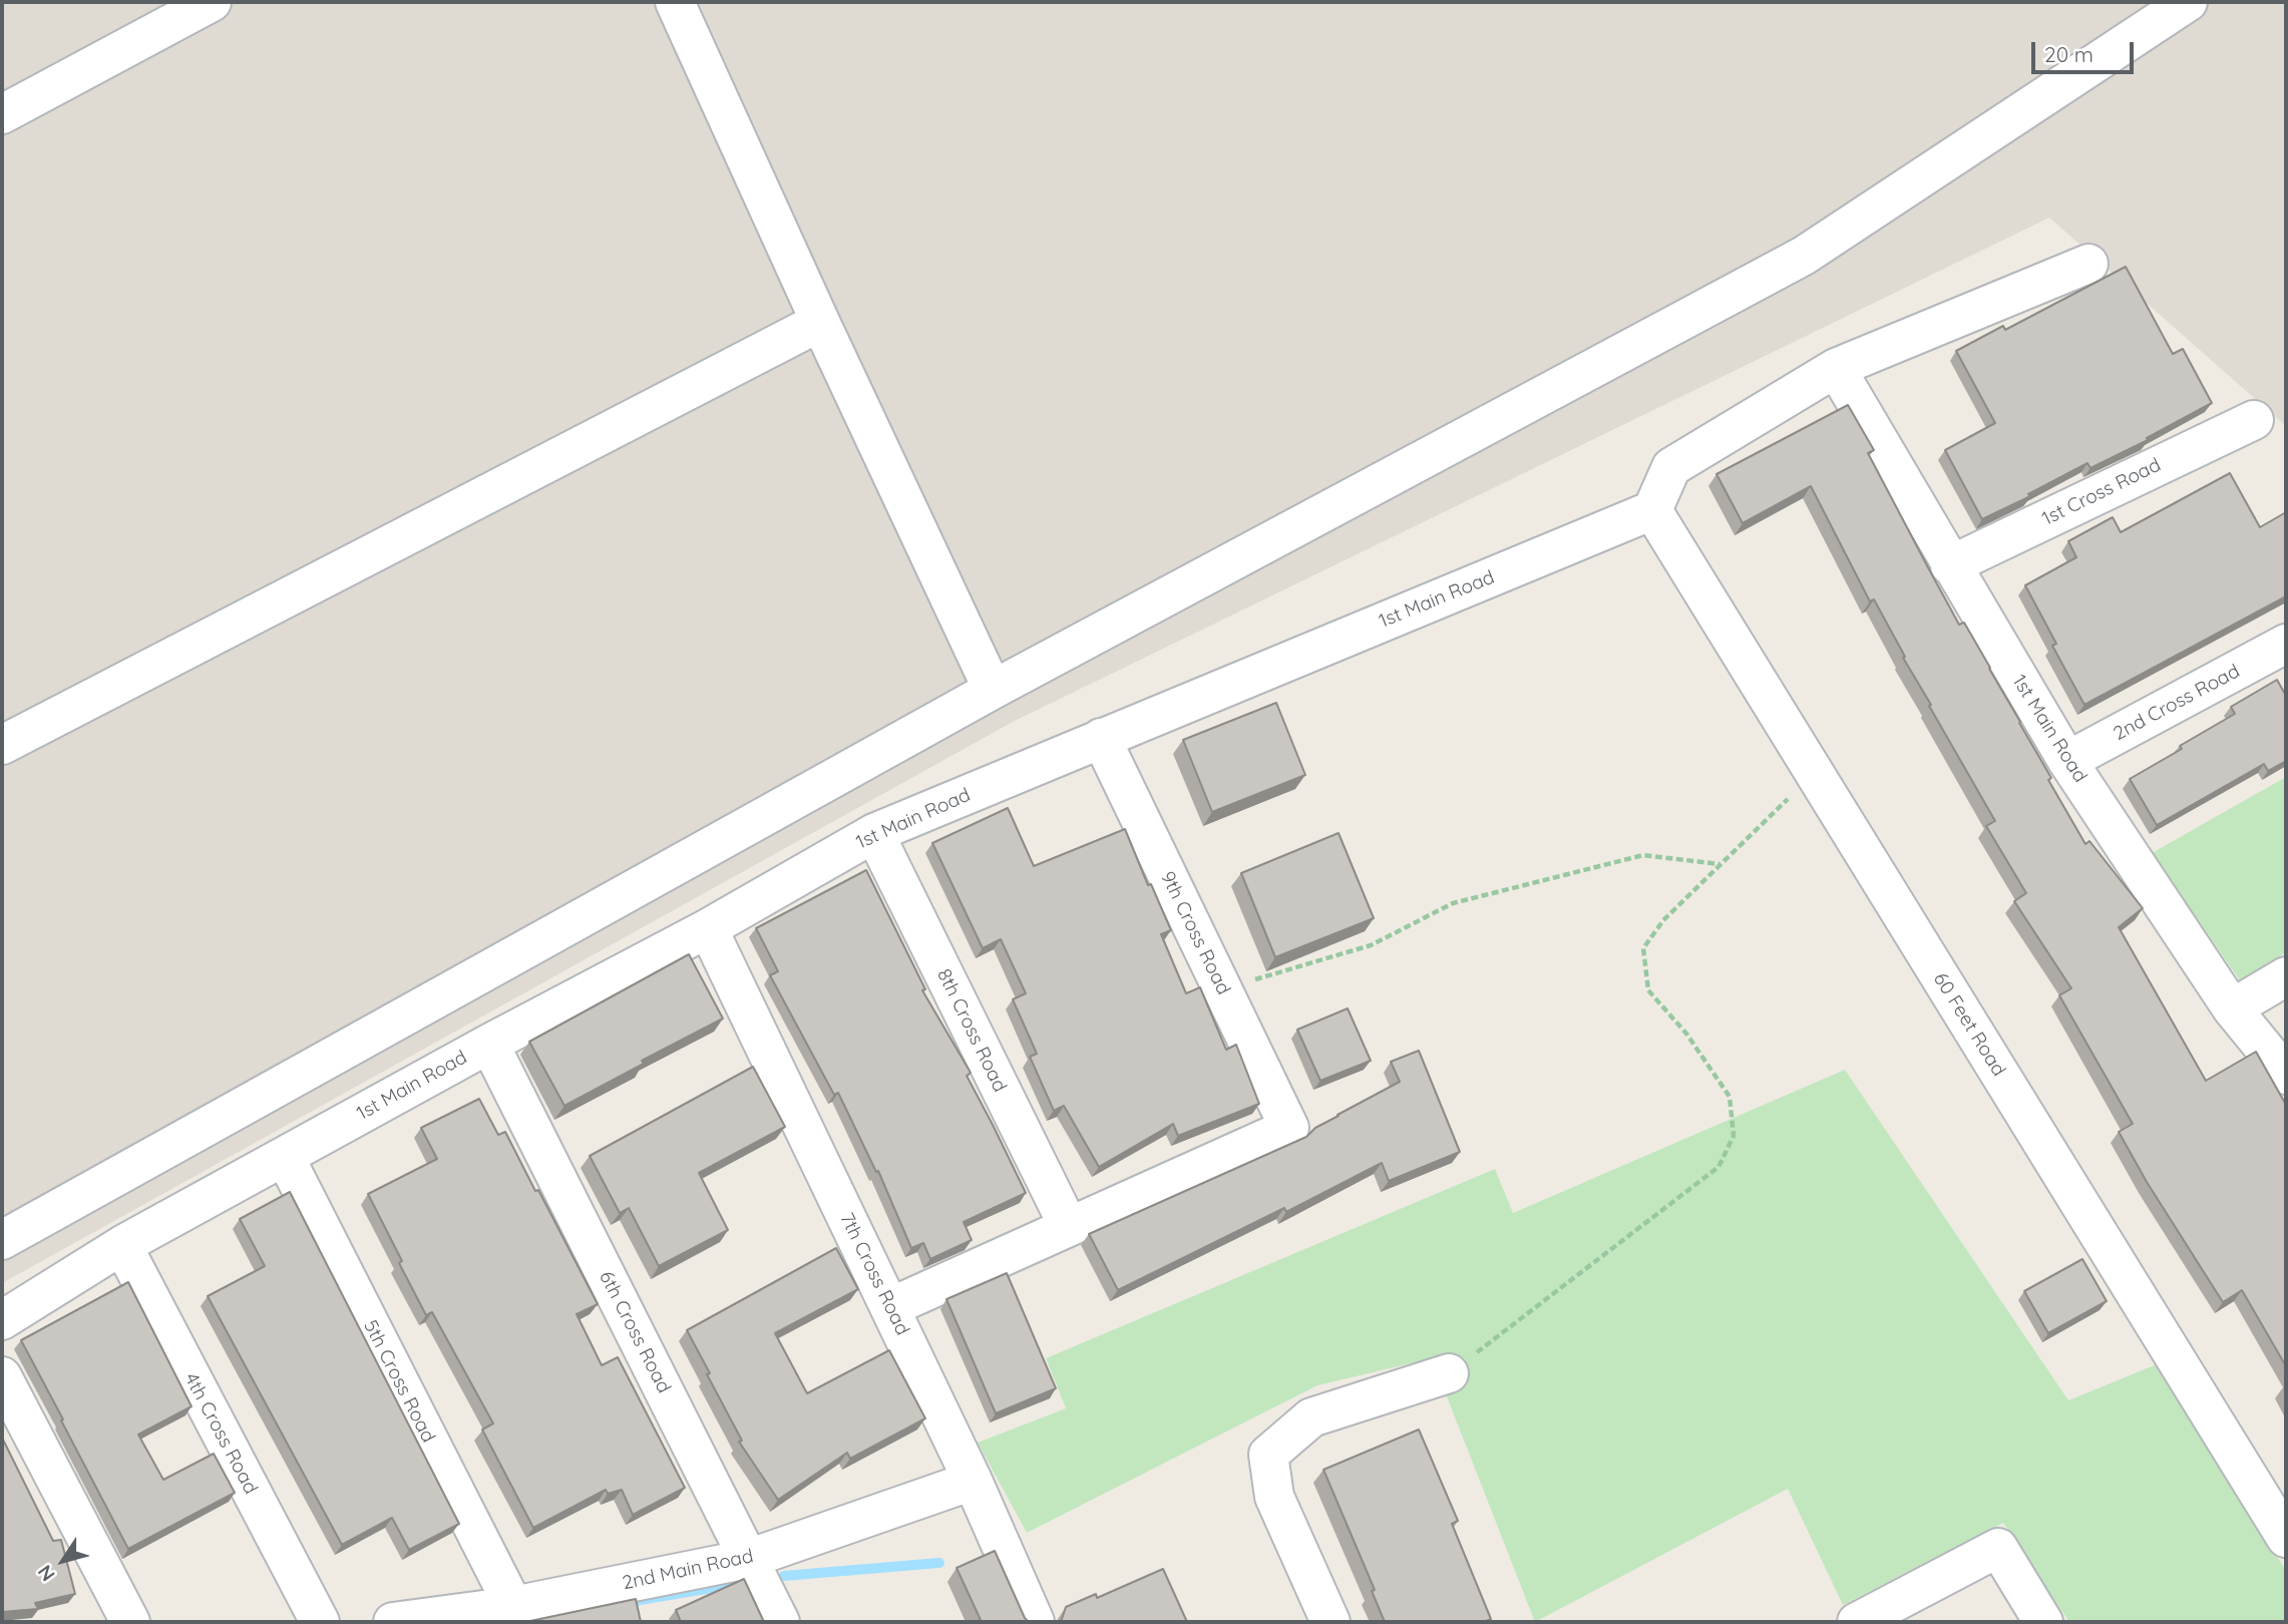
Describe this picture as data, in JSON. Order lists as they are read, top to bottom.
{
  "streets": {
    "street": [
      "1st Cross Road",
      "1st Main Road",
      "2nd Cross Road",
      "9th Cross Road",
      "60 Feet Road",
      "8th Cross Road",
      "7th Cross Road",
      "6th Cross Road",
      "5th Cross Road",
      "4th Cross Road",
      "2nd Main Road"
    ]
  },
  "crossings": [
    ["1st Cross Road", "1st Main Road"],
    ["1st Main Road", "2nd Cross Road"],
    ["1st Main Road", "9th Cross Road"],
    ["1st Main Road", "60 Feet Road"],
    ["1st Main Road", "8th Cross Road"],
    ["1st Main Road", "7th Cross Road"],
    ["1st Main Road", "6th Cross Road"],
    ["1st Main Road", "5th Cross Road"],
    ["1st Main Road", "4th Cross Road"],
    ["9th Cross Road", "8th Cross Road"],
    ["7th Cross Road", "2nd Main Road"],
    ["6th Cross Road", "2nd Main Road"],
    ["5th Cross Road", "2nd Main Road"]
  ],
  "scale_bar": "20 m",
  "north": "bottom left"
}
